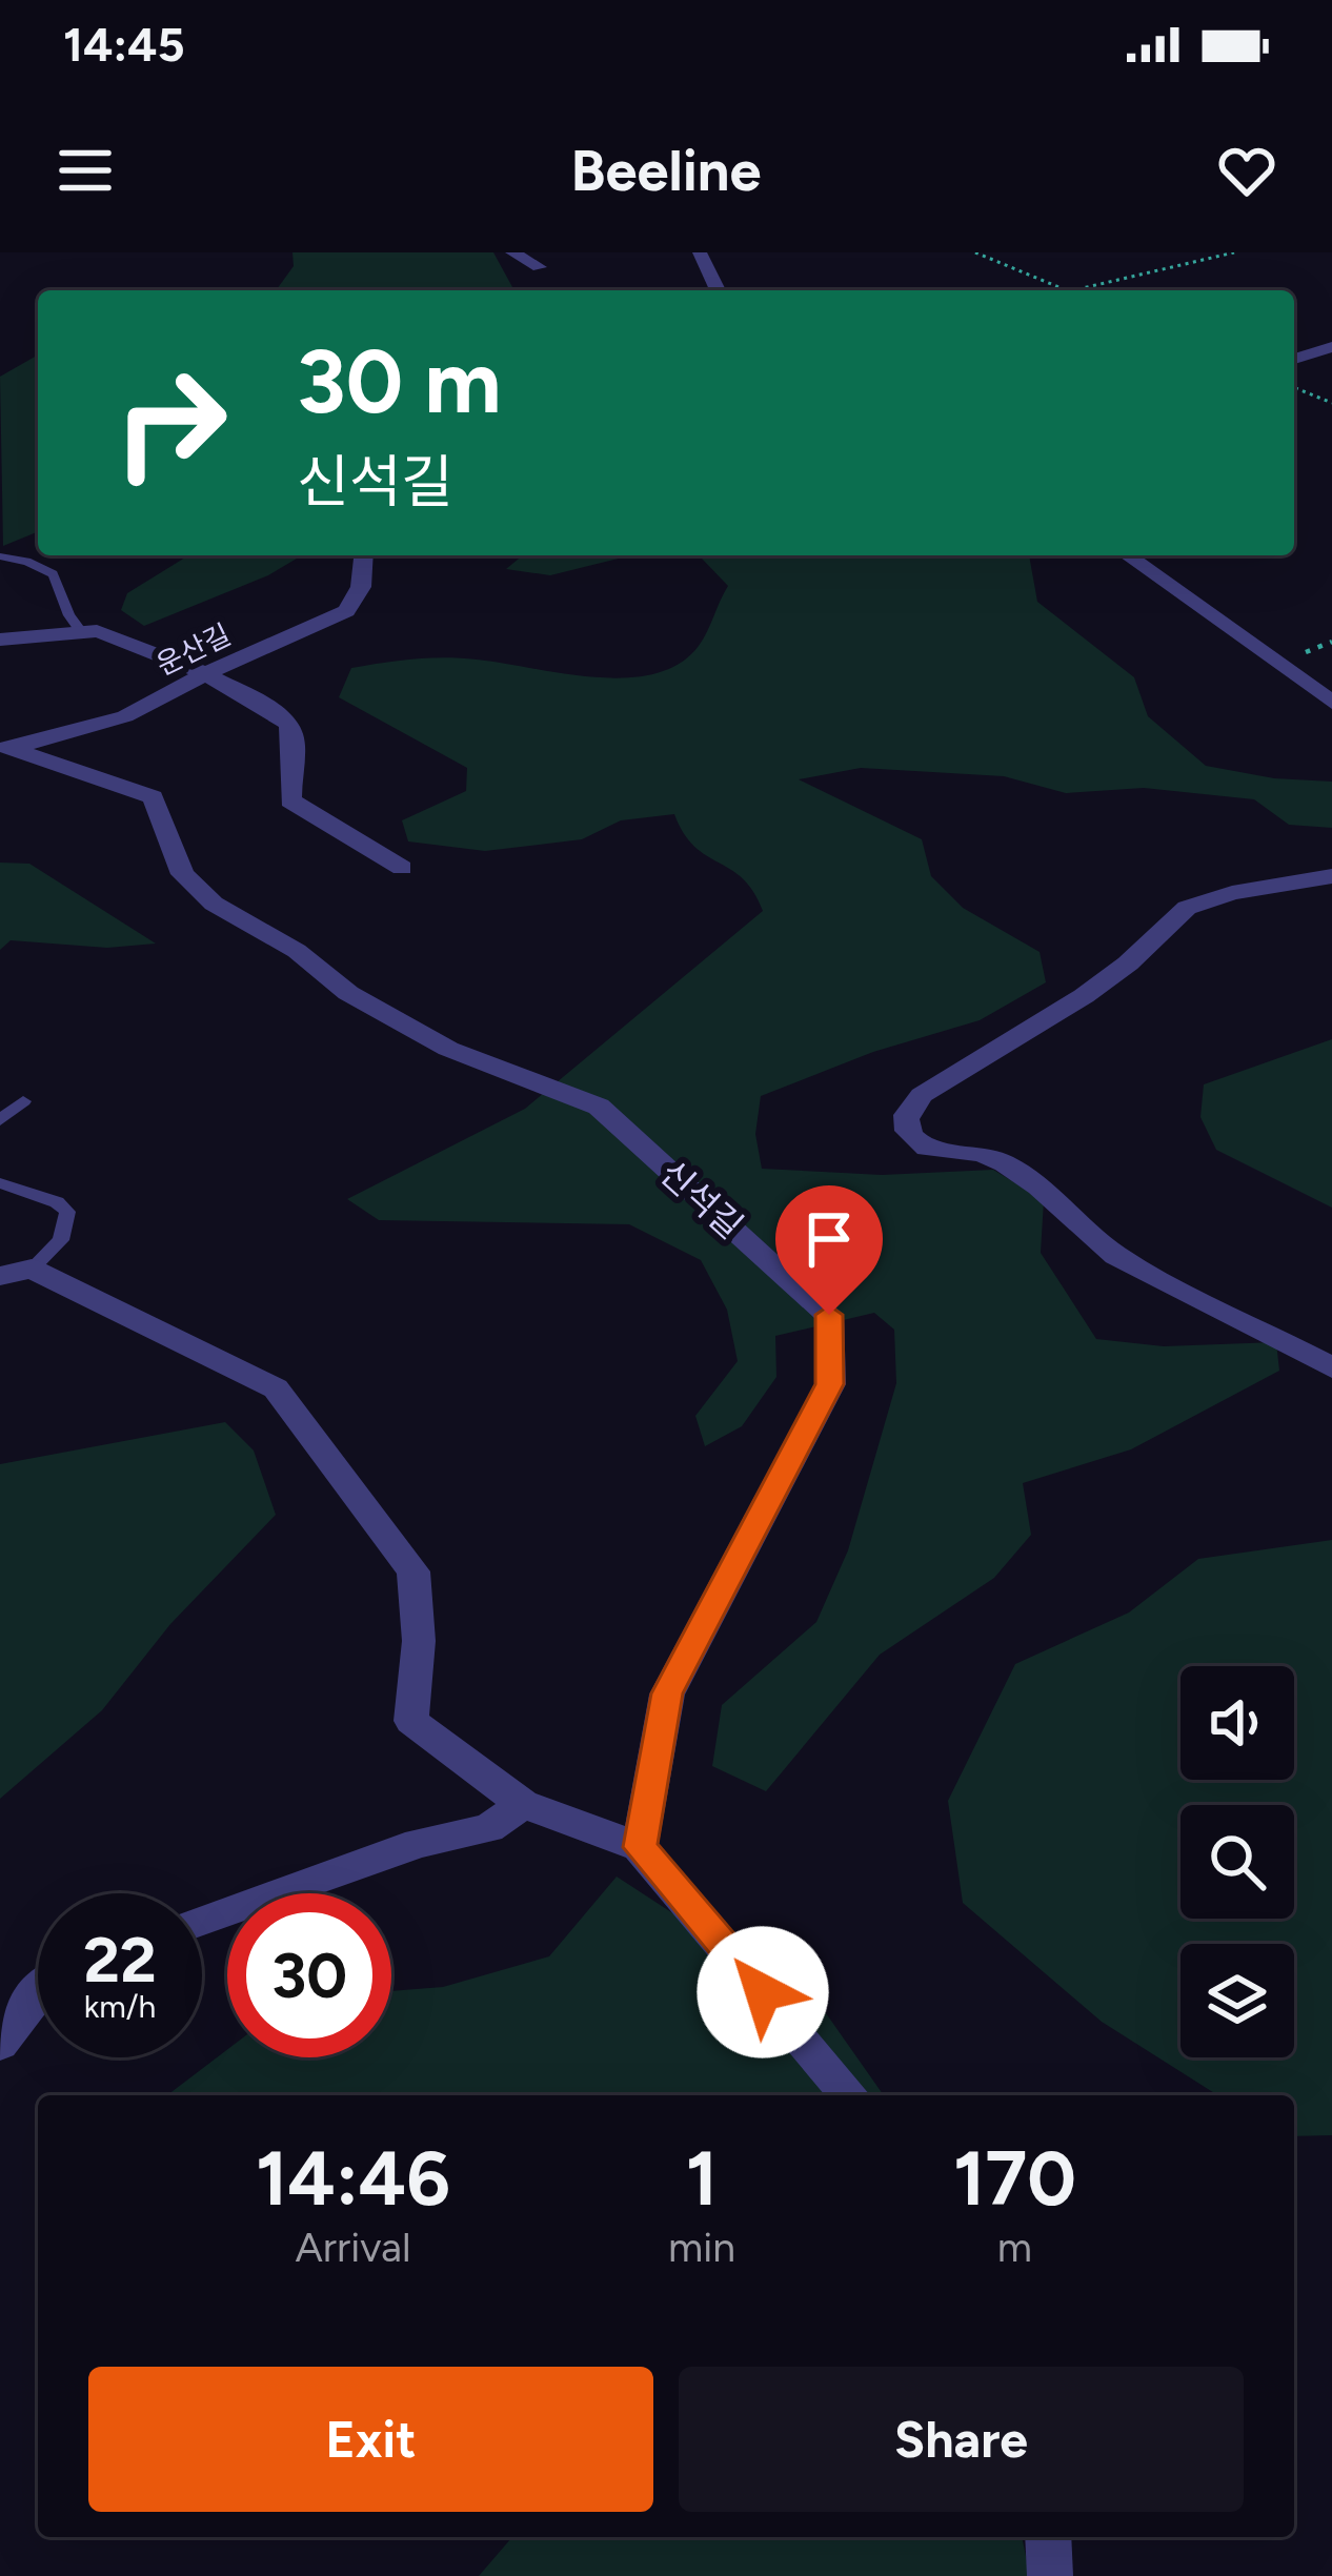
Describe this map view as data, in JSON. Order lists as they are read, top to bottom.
{
  "streets": {
    "street": ["운산길", "신석길"]
  },
  "crossings": [
    ["운산길", "신석길"]
  ],
  "page": {
    "status": "14:45",
    "header": "Beeline",
    "turn": ["30 m", "신석길"],
    "speed": "22 km/h",
    "limit": "30",
    "eta": [
      "14:46",
      "Arrival",
      "1",
      "min",
      "170",
      "m"
    ],
    "buttons": ["Exit", "Share"]
  }
}
